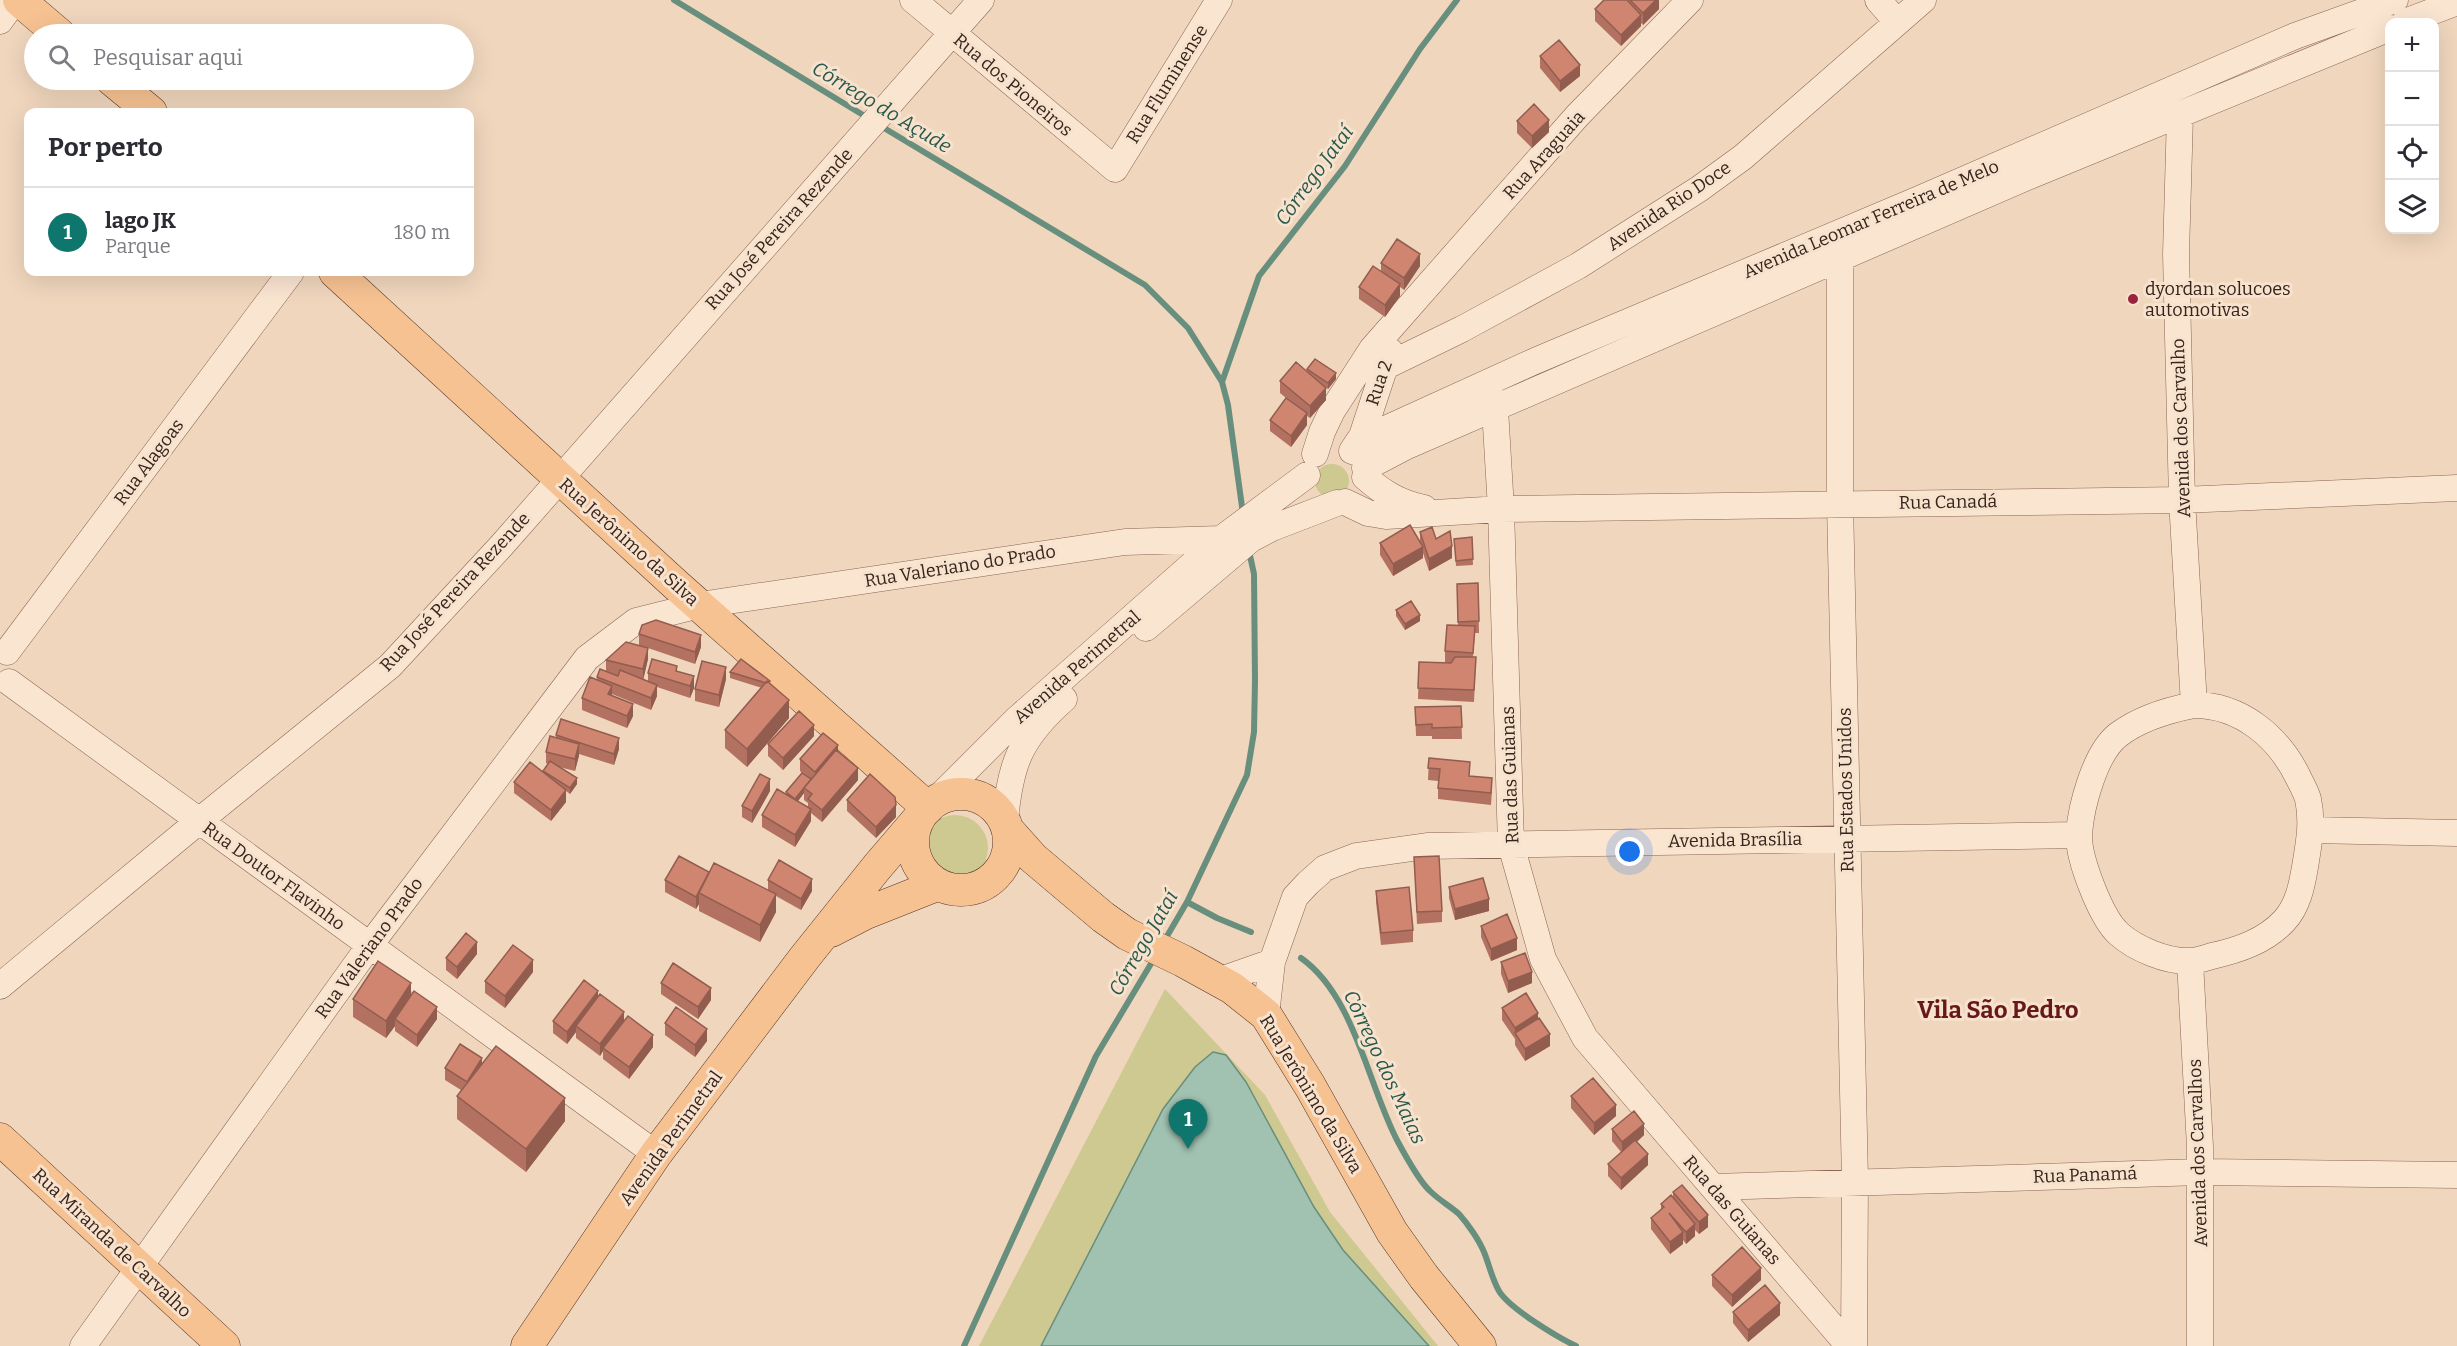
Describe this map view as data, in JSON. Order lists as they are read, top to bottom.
{
  "streets": {
    "main road": ["Rua Jerônimo da Silva", "Avenida Perimetral", "Rua Miranda de Carvalho"],
    "street": [
      "Rua Fluminense",
      "Rua dos Pioneiros",
      "Rua Araguaia",
      "Avenida Rio Doce",
      "Avenida Leomar Ferreira de Melo",
      "Rua José Pereira Rezende",
      "Rua 2",
      "Avenida dos Carvalho",
      "Rua Alagoas",
      "Rua Canadá",
      "Rua Valeriano do Prado",
      "Rua das Guianas",
      "Rua Estados Unidos",
      "Avenida Brasília",
      "Rua Doutor Flavinho",
      "Rua Valeriano Prado",
      "Avenida dos Carvalhos",
      "Rua Panamá"
    ]
  },
  "crossings": [
    ["Rua Fluminense", "Rua dos Pioneiros"],
    ["Rua dos Pioneiros", "Rua José Pereira Rezende"],
    ["Rua Araguaia", "Avenida Leomar Ferreira de Melo"],
    ["Rua Araguaia", "Rua 2"],
    ["Rua Araguaia", "Rua Canadá"],
    ["Avenida Rio Doce", "Rua 2"],
    ["Avenida Leomar Ferreira de Melo", "Rua 2"],
    ["Avenida Leomar Ferreira de Melo", "Avenida dos Carvalho"],
    ["Avenida Leomar Ferreira de Melo", "Rua Canadá"],
    ["Avenida Leomar Ferreira de Melo", "Rua das Guianas"],
    ["Avenida Leomar Ferreira de Melo", "Rua Estados Unidos"],
    ["Rua José Pereira Rezende", "Rua Jerônimo da Silva"],
    ["Rua José Pereira Rezende", "Rua Doutor Flavinho"],
    ["Rua 2", "Rua Canadá"],
    ["Avenida dos Carvalho", "Rua Canadá"],
    ["Rua Canadá", "Rua das Guianas"],
    ["Rua Canadá", "Rua Estados Unidos"],
    ["Rua Jerônimo da Silva", "Rua Valeriano do Prado"],
    ["Rua Jerônimo da Silva", "Avenida Perimetral"],
    ["Rua Jerônimo da Silva", "Avenida Brasília"],
    ["Rua Jerônimo da Silva", "Rua Valeriano Prado"],
    ["Rua Valeriano do Prado", "Avenida Perimetral"],
    ["Rua Valeriano do Prado", "Rua Valeriano Prado"],
    ["Avenida Perimetral", "Rua Doutor Flavinho"],
    ["Rua das Guianas", "Avenida Brasília"],
    ["Rua das Guianas", "Rua Panamá"],
    ["Rua Estados Unidos", "Avenida Brasília"],
    ["Rua Estados Unidos", "Rua Panamá"],
    ["Rua Doutor Flavinho", "Rua Valeriano Prado"],
    ["Rua Valeriano Prado", "Rua Miranda de Carvalho"],
    ["Avenida dos Carvalhos", "Rua Panamá"]
  ],
  "districts": ["Vila São Pedro"],
  "water": ["Córrego do Açude", "Córrego Jataí", "Córrego dos Maias"],
  "places": ["dyordan solucoes automotivas"],
  "page": {
    "map_buttons": ["+", "−"],
    "search": "Pesquisar aqui",
    "heading": "Por perto",
    "list": [
      {
        "mark": "1",
        "name": "lago JK",
        "note": "Parque",
        "value": "180 m"
      }
    ],
    "pins": "1"
  }
}
